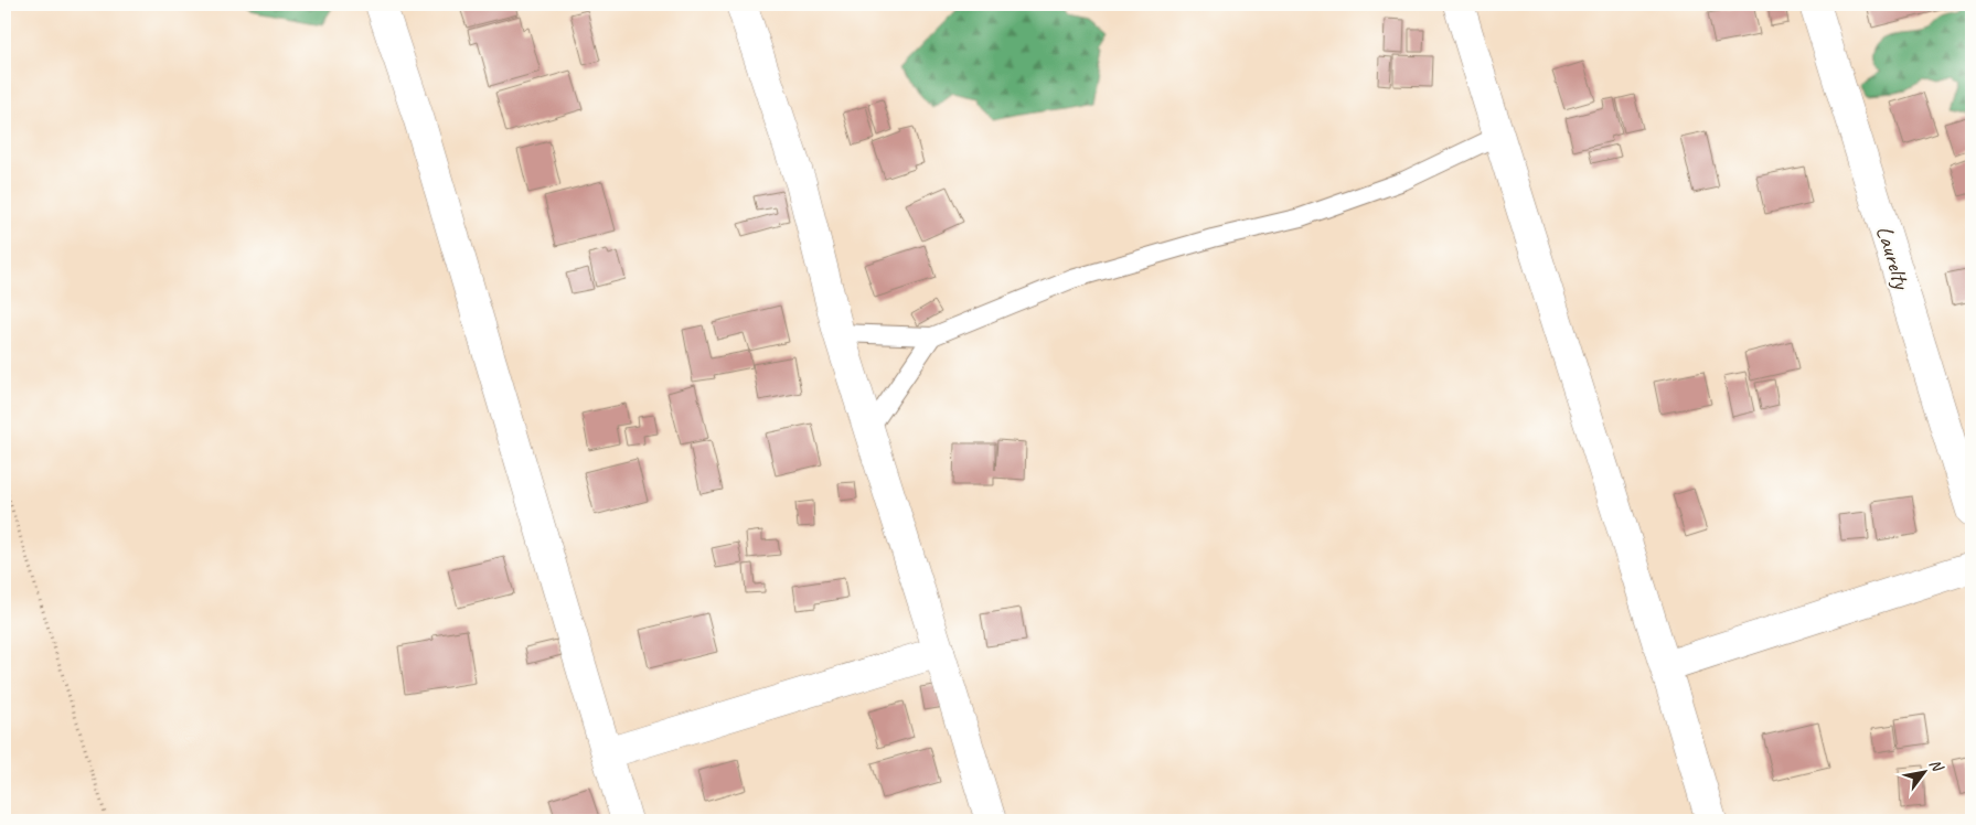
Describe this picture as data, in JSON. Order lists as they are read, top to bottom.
{
  "streets": {
    "street": ["Laurelty"]
  },
  "north": "top right"
}
